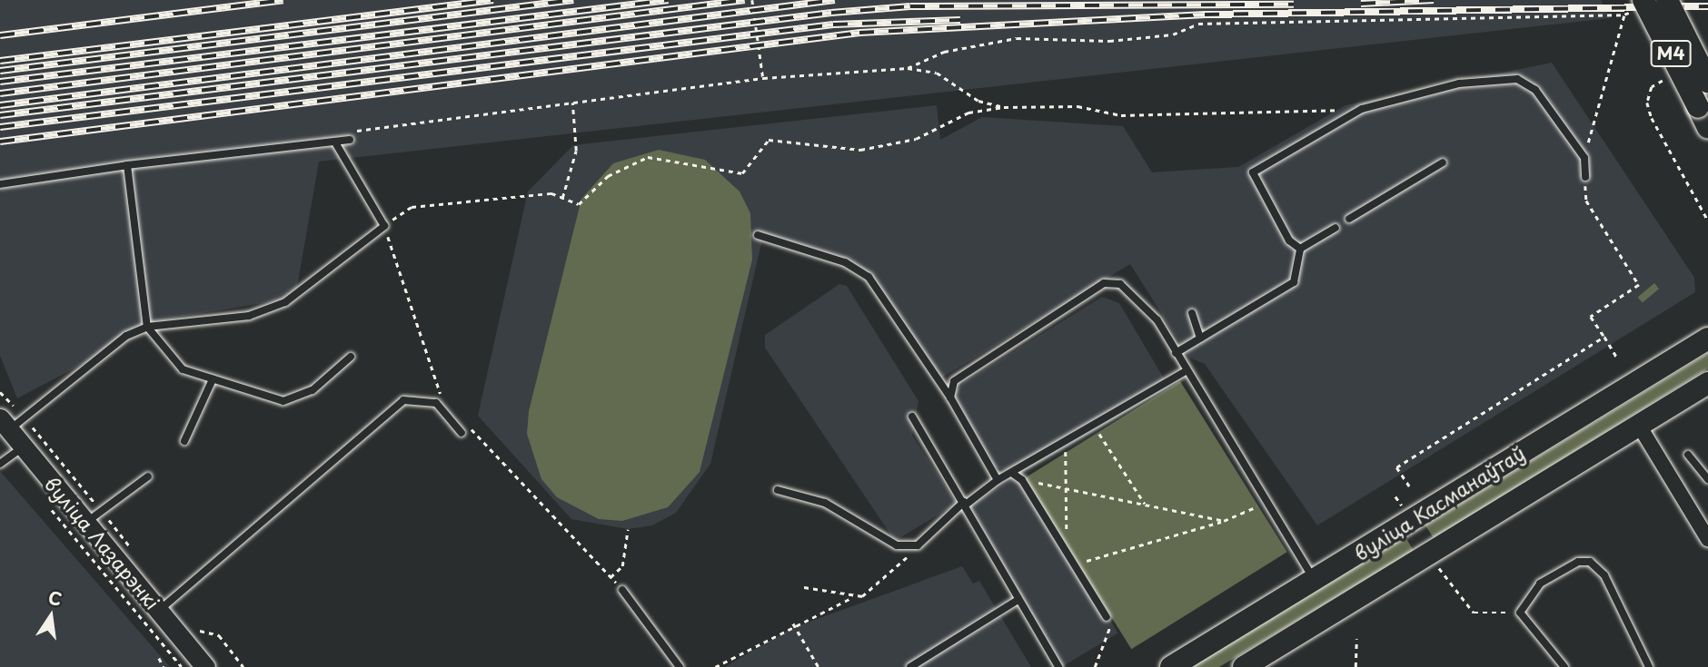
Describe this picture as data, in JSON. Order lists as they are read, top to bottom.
{
  "streets": {
    "main road": ["М4", "вуліца Касманаўтаў", "вуліца Лазарэнкі"]
  },
  "north": "top"
}
